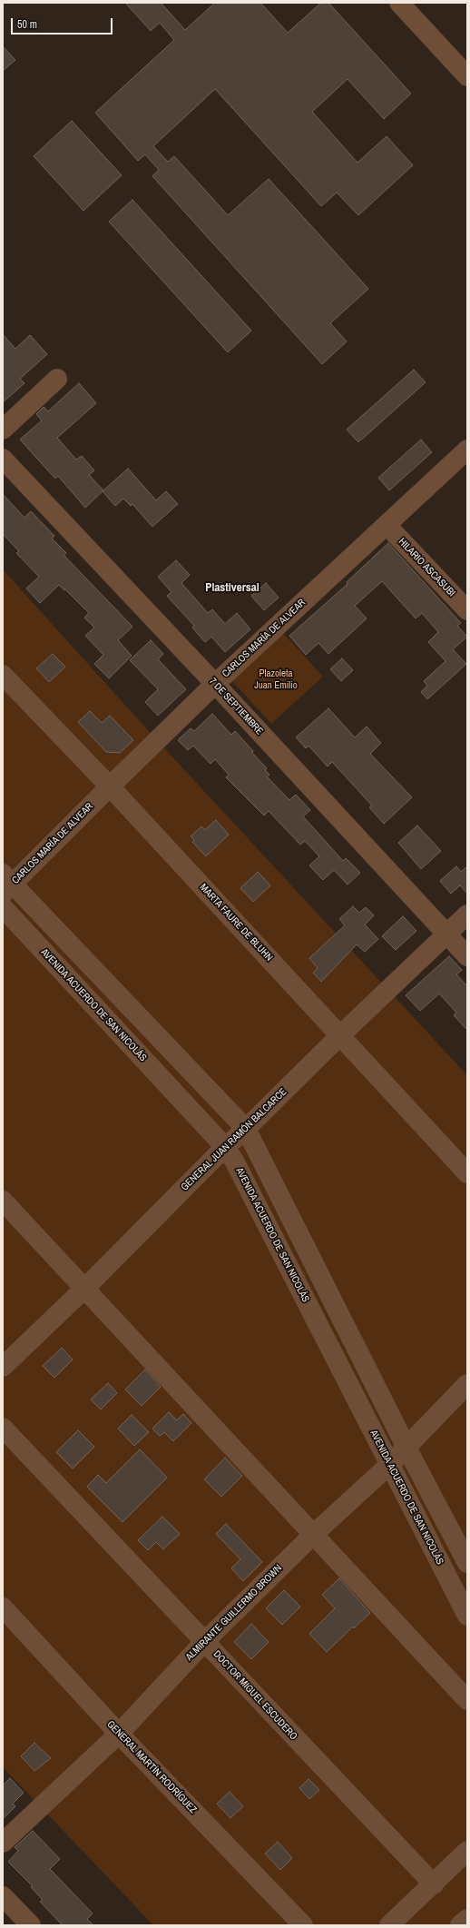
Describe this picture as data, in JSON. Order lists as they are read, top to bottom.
{
  "streets": {
    "street": [
      "HILARIO ASCASUBI",
      "CARLOS MARÍA DE ALVEAR",
      "7 DE SEPTIEMBRE",
      "MARTA FAURE DE BLUHN",
      "AVENIDA ACUERDO DE SAN NICOLÁS",
      "GENERAL JUAN RAMÓN BALCARCE",
      "ALMIRANTE GUILLERMO BROWN",
      "DOCTOR MIGUEL ESCUDERO",
      "GENERAL MARTÍN RODRÍGUEZ"
    ]
  },
  "crossings": [
    ["HILARIO ASCASUBI", "CARLOS MARÍA DE ALVEAR"],
    ["CARLOS MARÍA DE ALVEAR", "7 DE SEPTIEMBRE"],
    ["CARLOS MARÍA DE ALVEAR", "MARTA FAURE DE BLUHN"],
    ["7 DE SEPTIEMBRE", "GENERAL JUAN RAMÓN BALCARCE"],
    ["MARTA FAURE DE BLUHN", "GENERAL JUAN RAMÓN BALCARCE"],
    ["AVENIDA ACUERDO DE SAN NICOLÁS", "GENERAL JUAN RAMÓN BALCARCE"],
    ["AVENIDA ACUERDO DE SAN NICOLÁS", "ALMIRANTE GUILLERMO BROWN"],
    ["ALMIRANTE GUILLERMO BROWN", "DOCTOR MIGUEL ESCUDERO"],
    ["ALMIRANTE GUILLERMO BROWN", "GENERAL MARTÍN RODRÍGUEZ"]
  ],
  "districts": ["Plastiversal"],
  "parks": ["Plazoleta Juan Emilio"],
  "scale_bar": "50 m"
}
